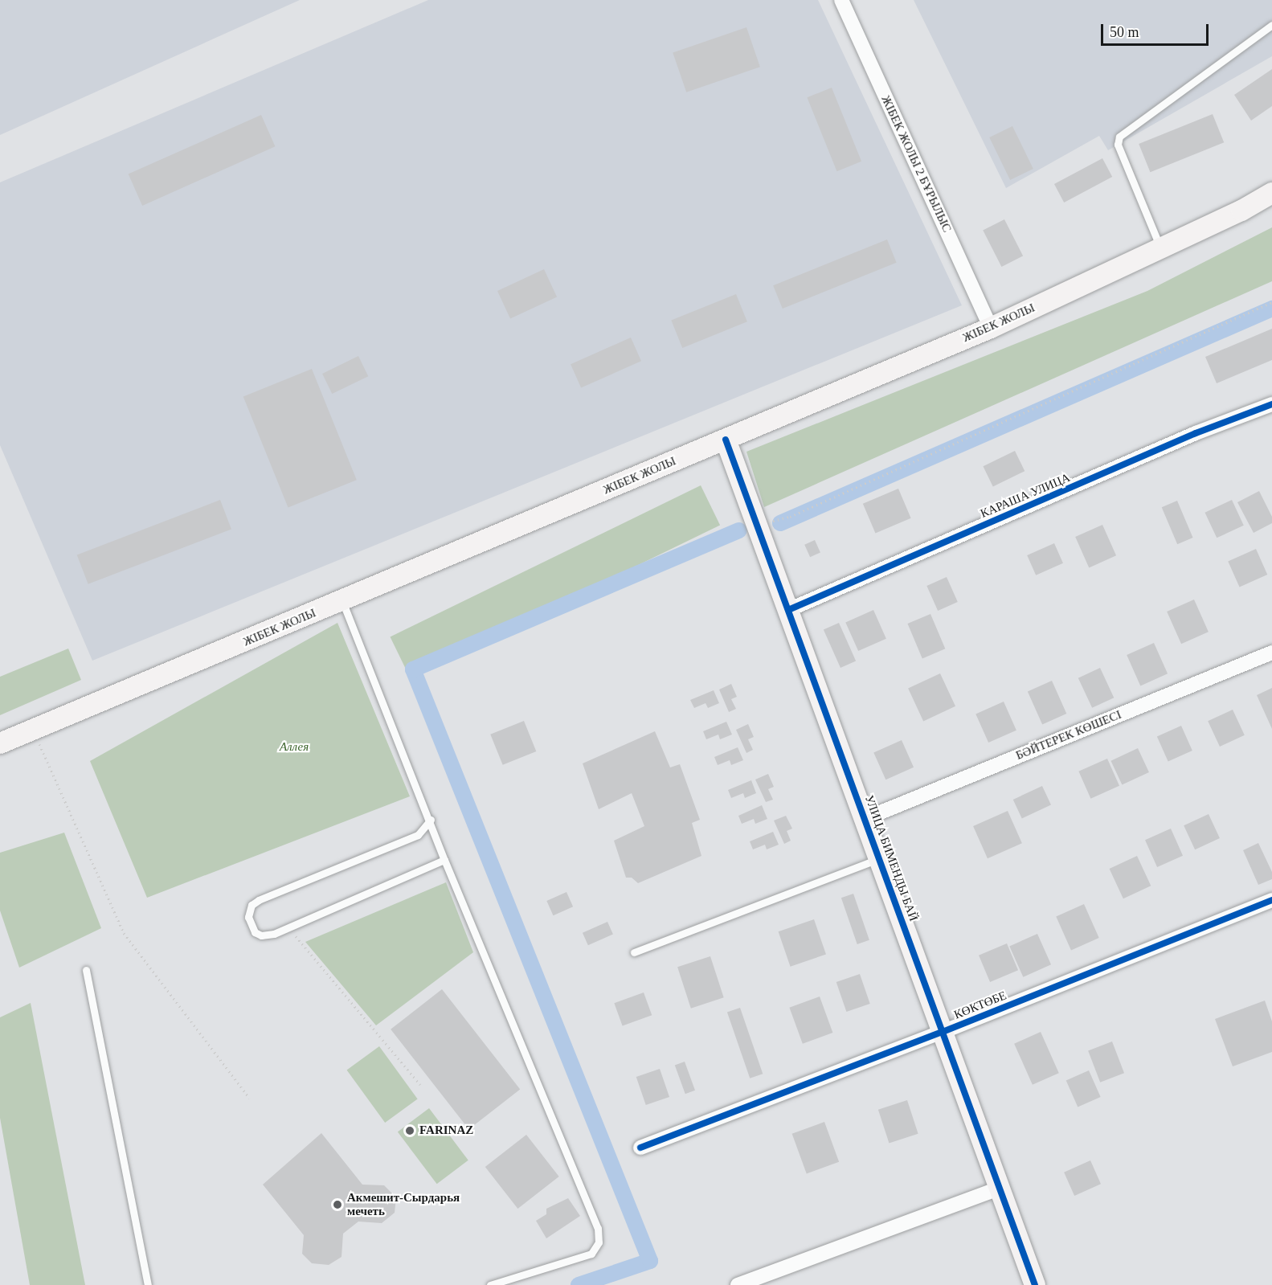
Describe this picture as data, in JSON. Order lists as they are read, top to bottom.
{
  "streets": {
    "main road": ["ЖІБЕК ЖОЛЫ", "УЛИЦА БИМЕНДЫ БАЙ"],
    "street": [
      "ЖІБЕК ЖОЛЫ 2 БҰРЫЛЫС",
      "КАРАША УЛИЦА",
      "БӘЙТЕРЕК КӨШЕСІ",
      "КӨКТӨБЕ"
    ]
  },
  "crossings": [
    ["ЖІБЕК ЖОЛЫ 2 БҰРЫЛЫС", "ЖІБЕК ЖОЛЫ"],
    ["ЖІБЕК ЖОЛЫ", "УЛИЦА БИМЕНДЫ БАЙ"],
    ["КАРАША УЛИЦА", "УЛИЦА БИМЕНДЫ БАЙ"],
    ["БӘЙТЕРЕК КӨШЕСІ", "УЛИЦА БИМЕНДЫ БАЙ"],
    ["УЛИЦА БИМЕНДЫ БАЙ", "КӨКТӨБЕ"]
  ],
  "parks": ["Аллея"],
  "places": ["FARINAZ", "Акмешит-Сырдарья мечеть"],
  "scale_bar": "50 m"
}
